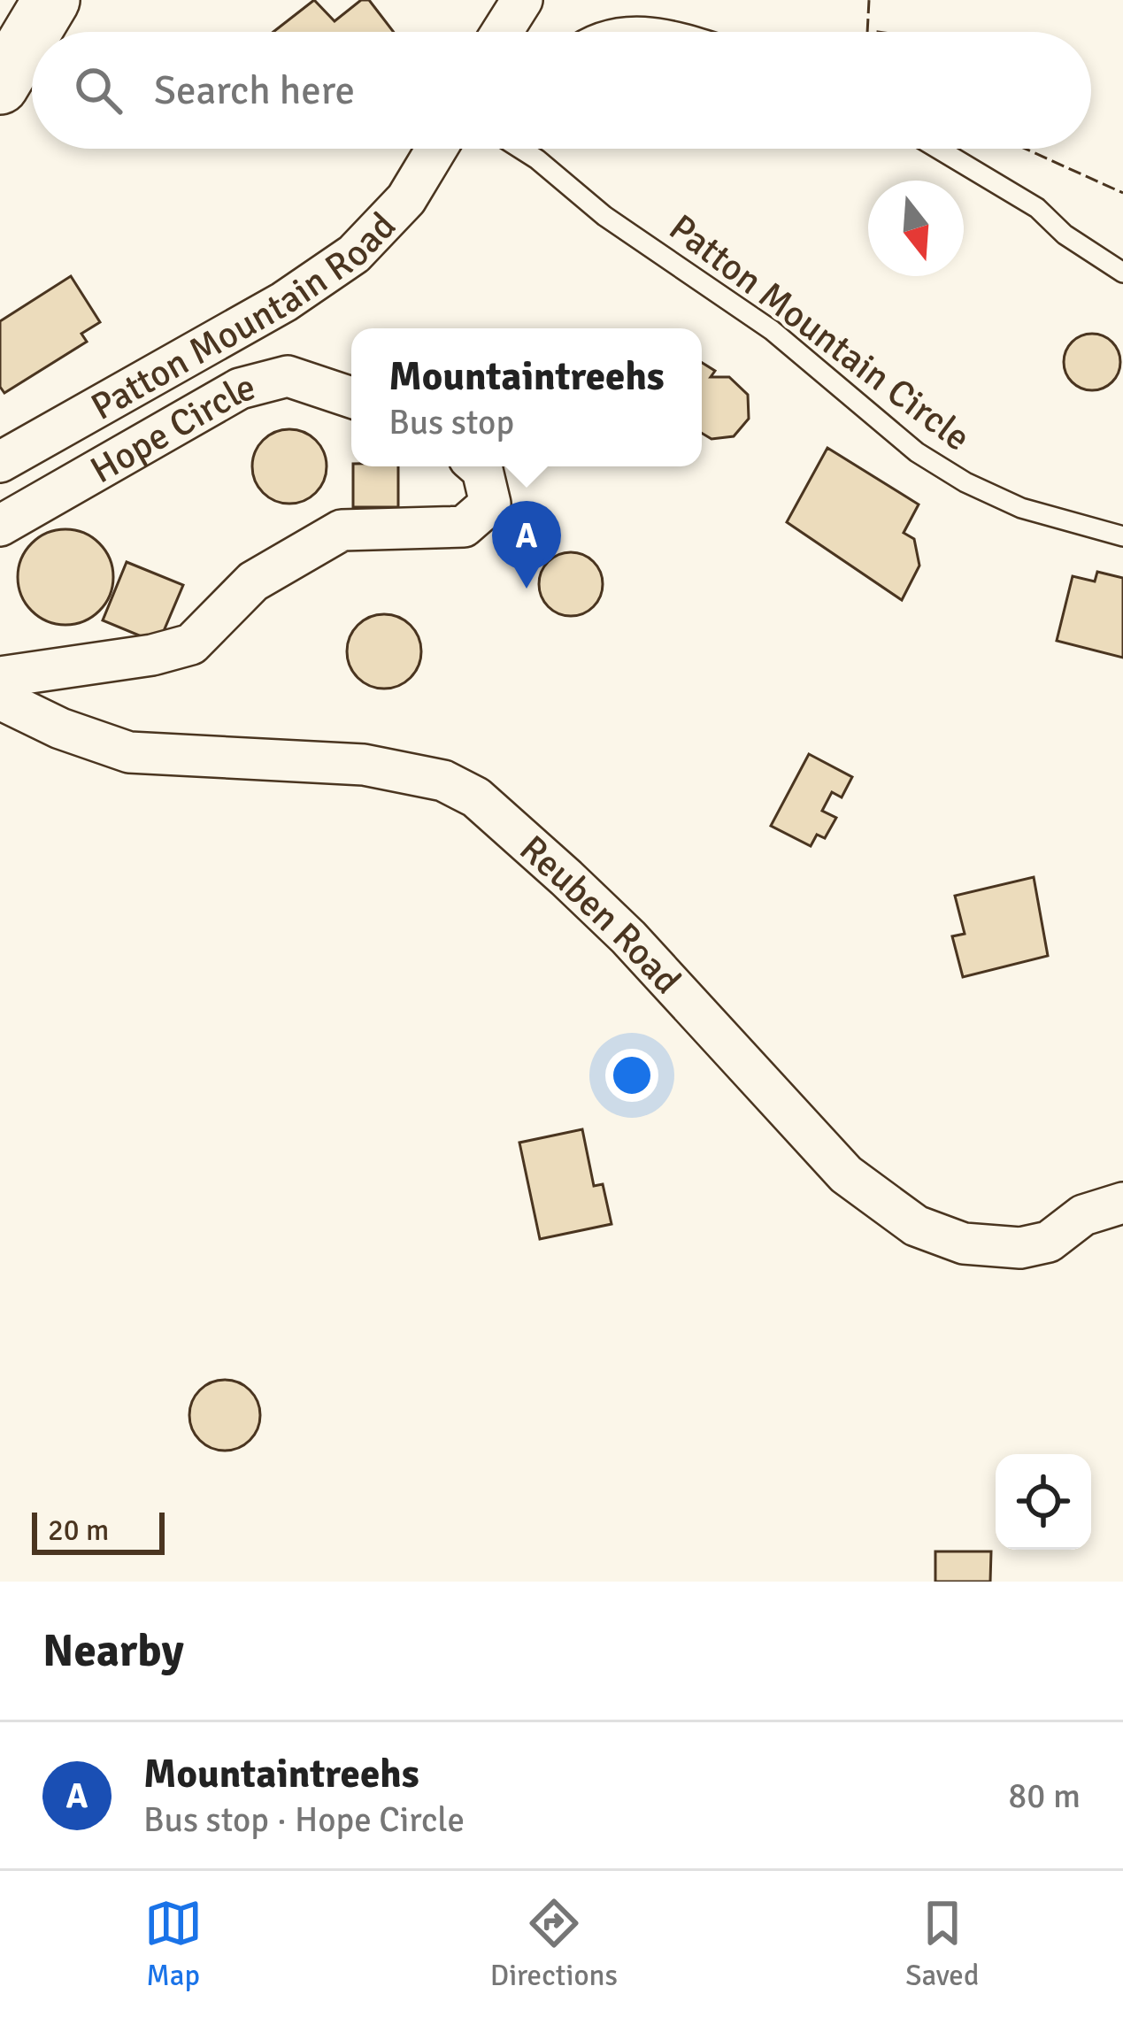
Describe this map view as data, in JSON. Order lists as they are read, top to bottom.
{
  "streets": {
    "street": ["Patton Mountain Road", "Hope Circle", "Reuben Road"],
    "lane": ["Patton Mountain Circle"]
  },
  "scale_bar": "20 m",
  "north": "bottom",
  "page": {
    "search": "Search here",
    "popup": ["Mountaintreehs", "Bus stop"],
    "pins": "A",
    "scale": "20 m",
    "heading": "Nearby",
    "list": [
      {
        "mark": "A",
        "name": "Mountaintreehs",
        "note": "Bus stop · Hope Circle",
        "value": "80 m"
      }
    ],
    "nav": ["Map", "Directions", "Saved"]
  }
}
